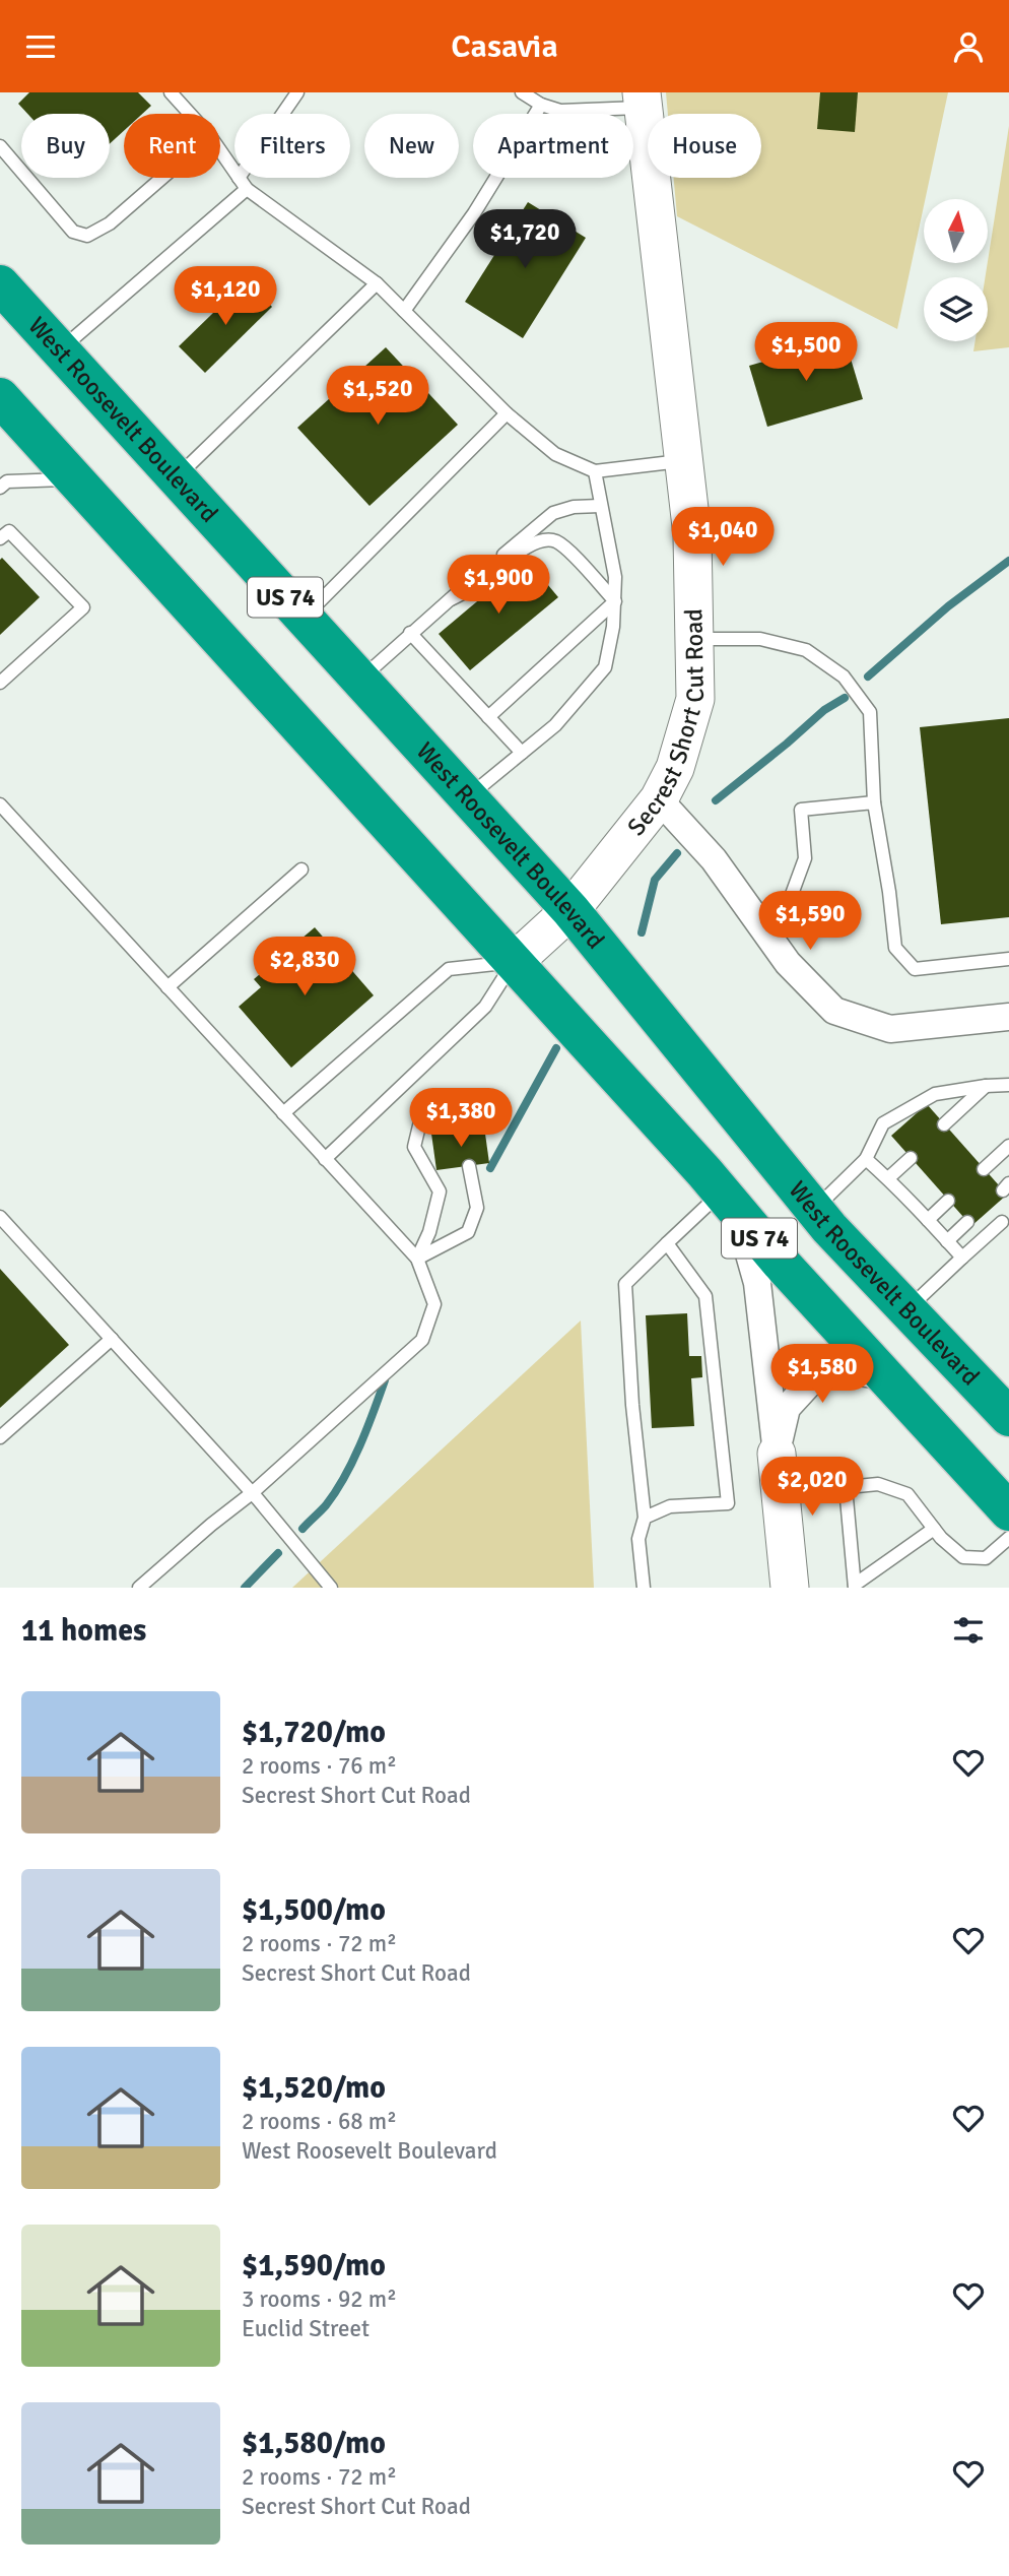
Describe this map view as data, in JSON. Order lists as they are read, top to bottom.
{
  "streets": {
    "highway": ["West Roosevelt Boulevard", "US 74"],
    "main road": ["Secrest Short Cut Road"]
  },
  "crossings": [
    ["West Roosevelt Boulevard", "Secrest Short Cut Road"],
    ["US 74", "Secrest Short Cut Road"]
  ],
  "north": "top",
  "page": {
    "header": "Casavia",
    "chip": [
      "Buy",
      "Rent",
      "Filters",
      "New",
      "Apartment",
      "House"
    ],
    "price": [
      "$1,720",
      "$1,120",
      "$1,500",
      "$1,520",
      "$1,040",
      "$1,900",
      "$1,590",
      "$2,830",
      "$1,380",
      "$1,580",
      "$2,020"
    ],
    "heading": "11 homes",
    "list": [
      {
        "name": "$1,720/mo",
        "note": "2 rooms · 76 m² · Secrest Short Cut Road"
      },
      {
        "name": "$1,500/mo",
        "note": "2 rooms · 72 m² · Secrest Short Cut Road"
      },
      {
        "name": "$1,520/mo",
        "note": "2 rooms · 68 m² · West Roosevelt Boulevard"
      },
      {
        "name": "$1,590/mo",
        "note": "3 rooms · 92 m² · Euclid Street"
      },
      {
        "name": "$1,580/mo",
        "note": "2 rooms · 72 m² · Secrest Short Cut Road"
      }
    ]
  }
}
